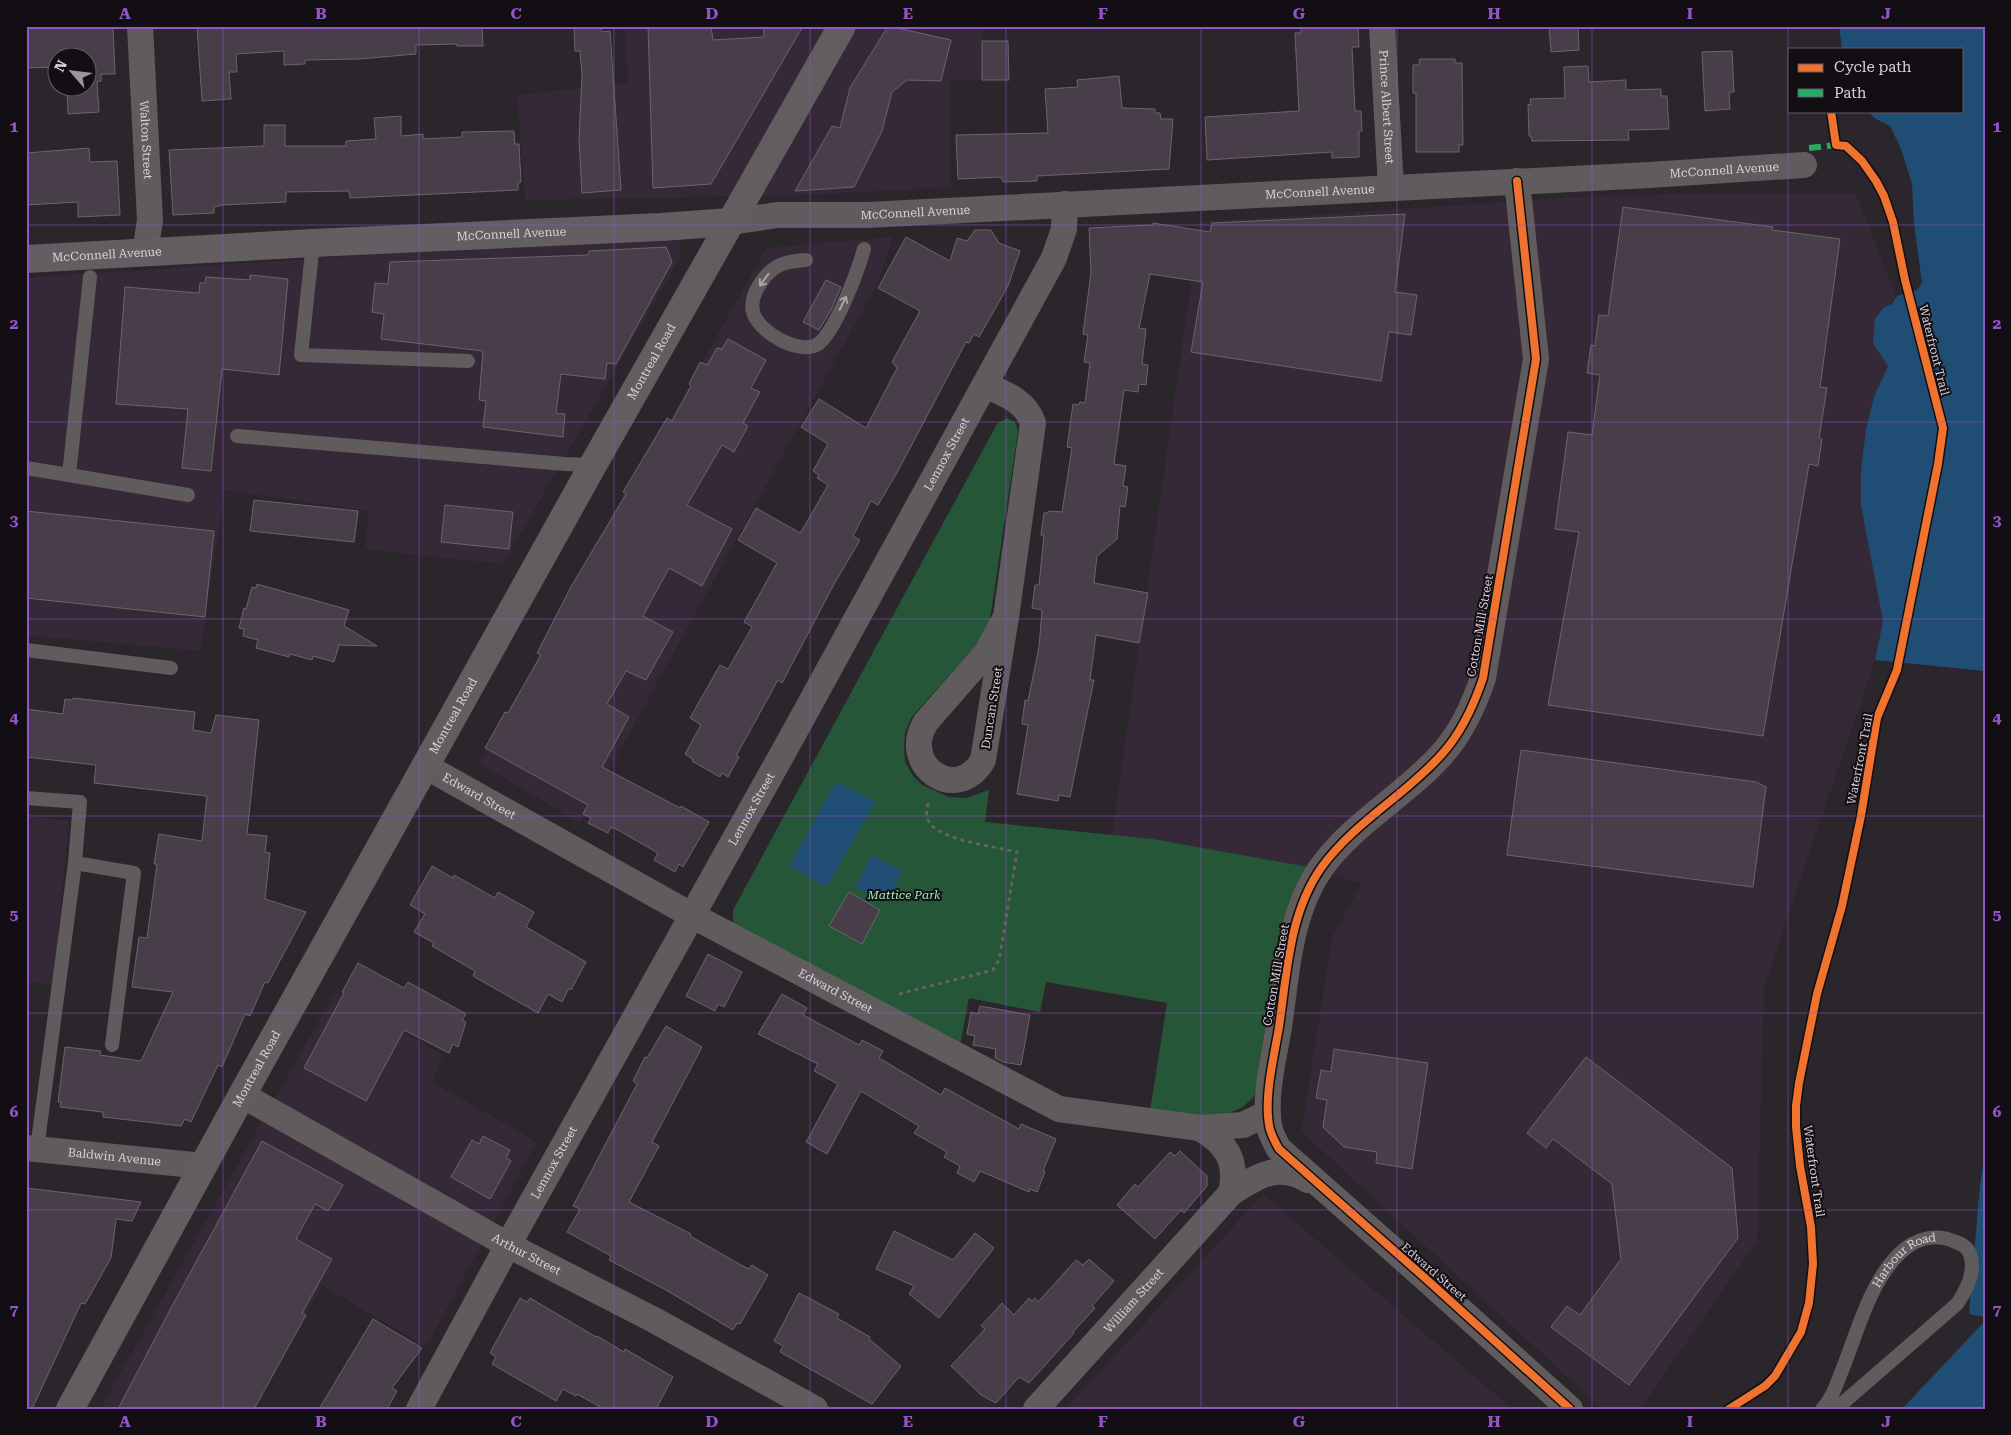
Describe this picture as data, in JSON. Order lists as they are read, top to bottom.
{
  "streets": {
    "main road": ["McConnell Avenue", "Montreal Road"],
    "street": [
      "Prince Albert Street",
      "Walton Street",
      "Lennox Street",
      "Cotton Mill Street",
      "Duncan Street",
      "Edward Street",
      "Baldwin Avenue",
      "Arthur Street",
      "William Street"
    ],
    "lane": ["Harbour Road"],
    "cycle path": ["Waterfront Trail"]
  },
  "crossings": [
    ["Prince Albert Street", "McConnell Avenue"],
    ["Walton Street", "McConnell Avenue"],
    ["McConnell Avenue", "Montreal Road"],
    ["McConnell Avenue", "Lennox Street"],
    ["McConnell Avenue", "Cotton Mill Street"],
    ["Montreal Road", "Edward Street"],
    ["Montreal Road", "Baldwin Avenue"],
    ["Montreal Road", "Arthur Street"],
    ["Lennox Street", "Duncan Street"],
    ["Lennox Street", "Edward Street"],
    ["Lennox Street", "Arthur Street"],
    ["Cotton Mill Street", "Edward Street"],
    ["Edward Street", "William Street"]
  ],
  "parks": ["Mattice Park"],
  "legend": ["Cycle path", "Path"],
  "north": "top left",
  "grid": {
    "columns": [
      "A",
      "B",
      "C",
      "D",
      "E",
      "F",
      "G",
      "H",
      "I",
      "J"
    ],
    "rows": [
      "1",
      "2",
      "3",
      "4",
      "5",
      "6",
      "7"
    ]
  }
}
